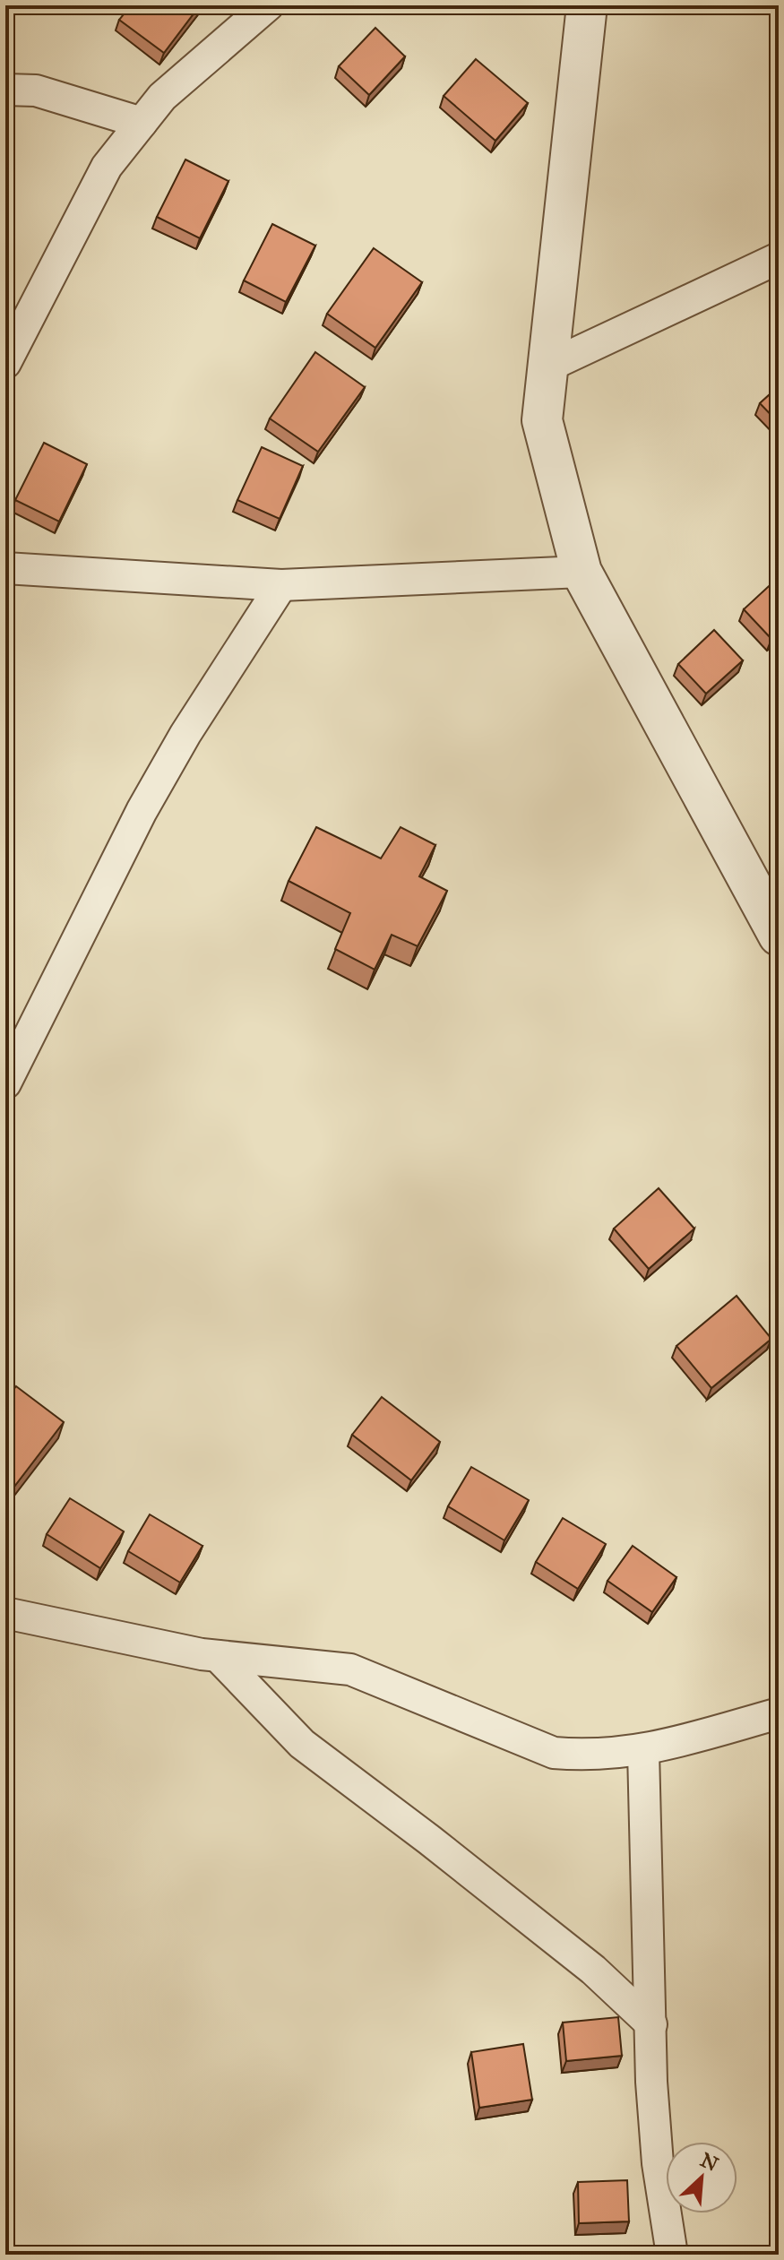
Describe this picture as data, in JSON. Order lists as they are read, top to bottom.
{
  "north": "top right"
}
